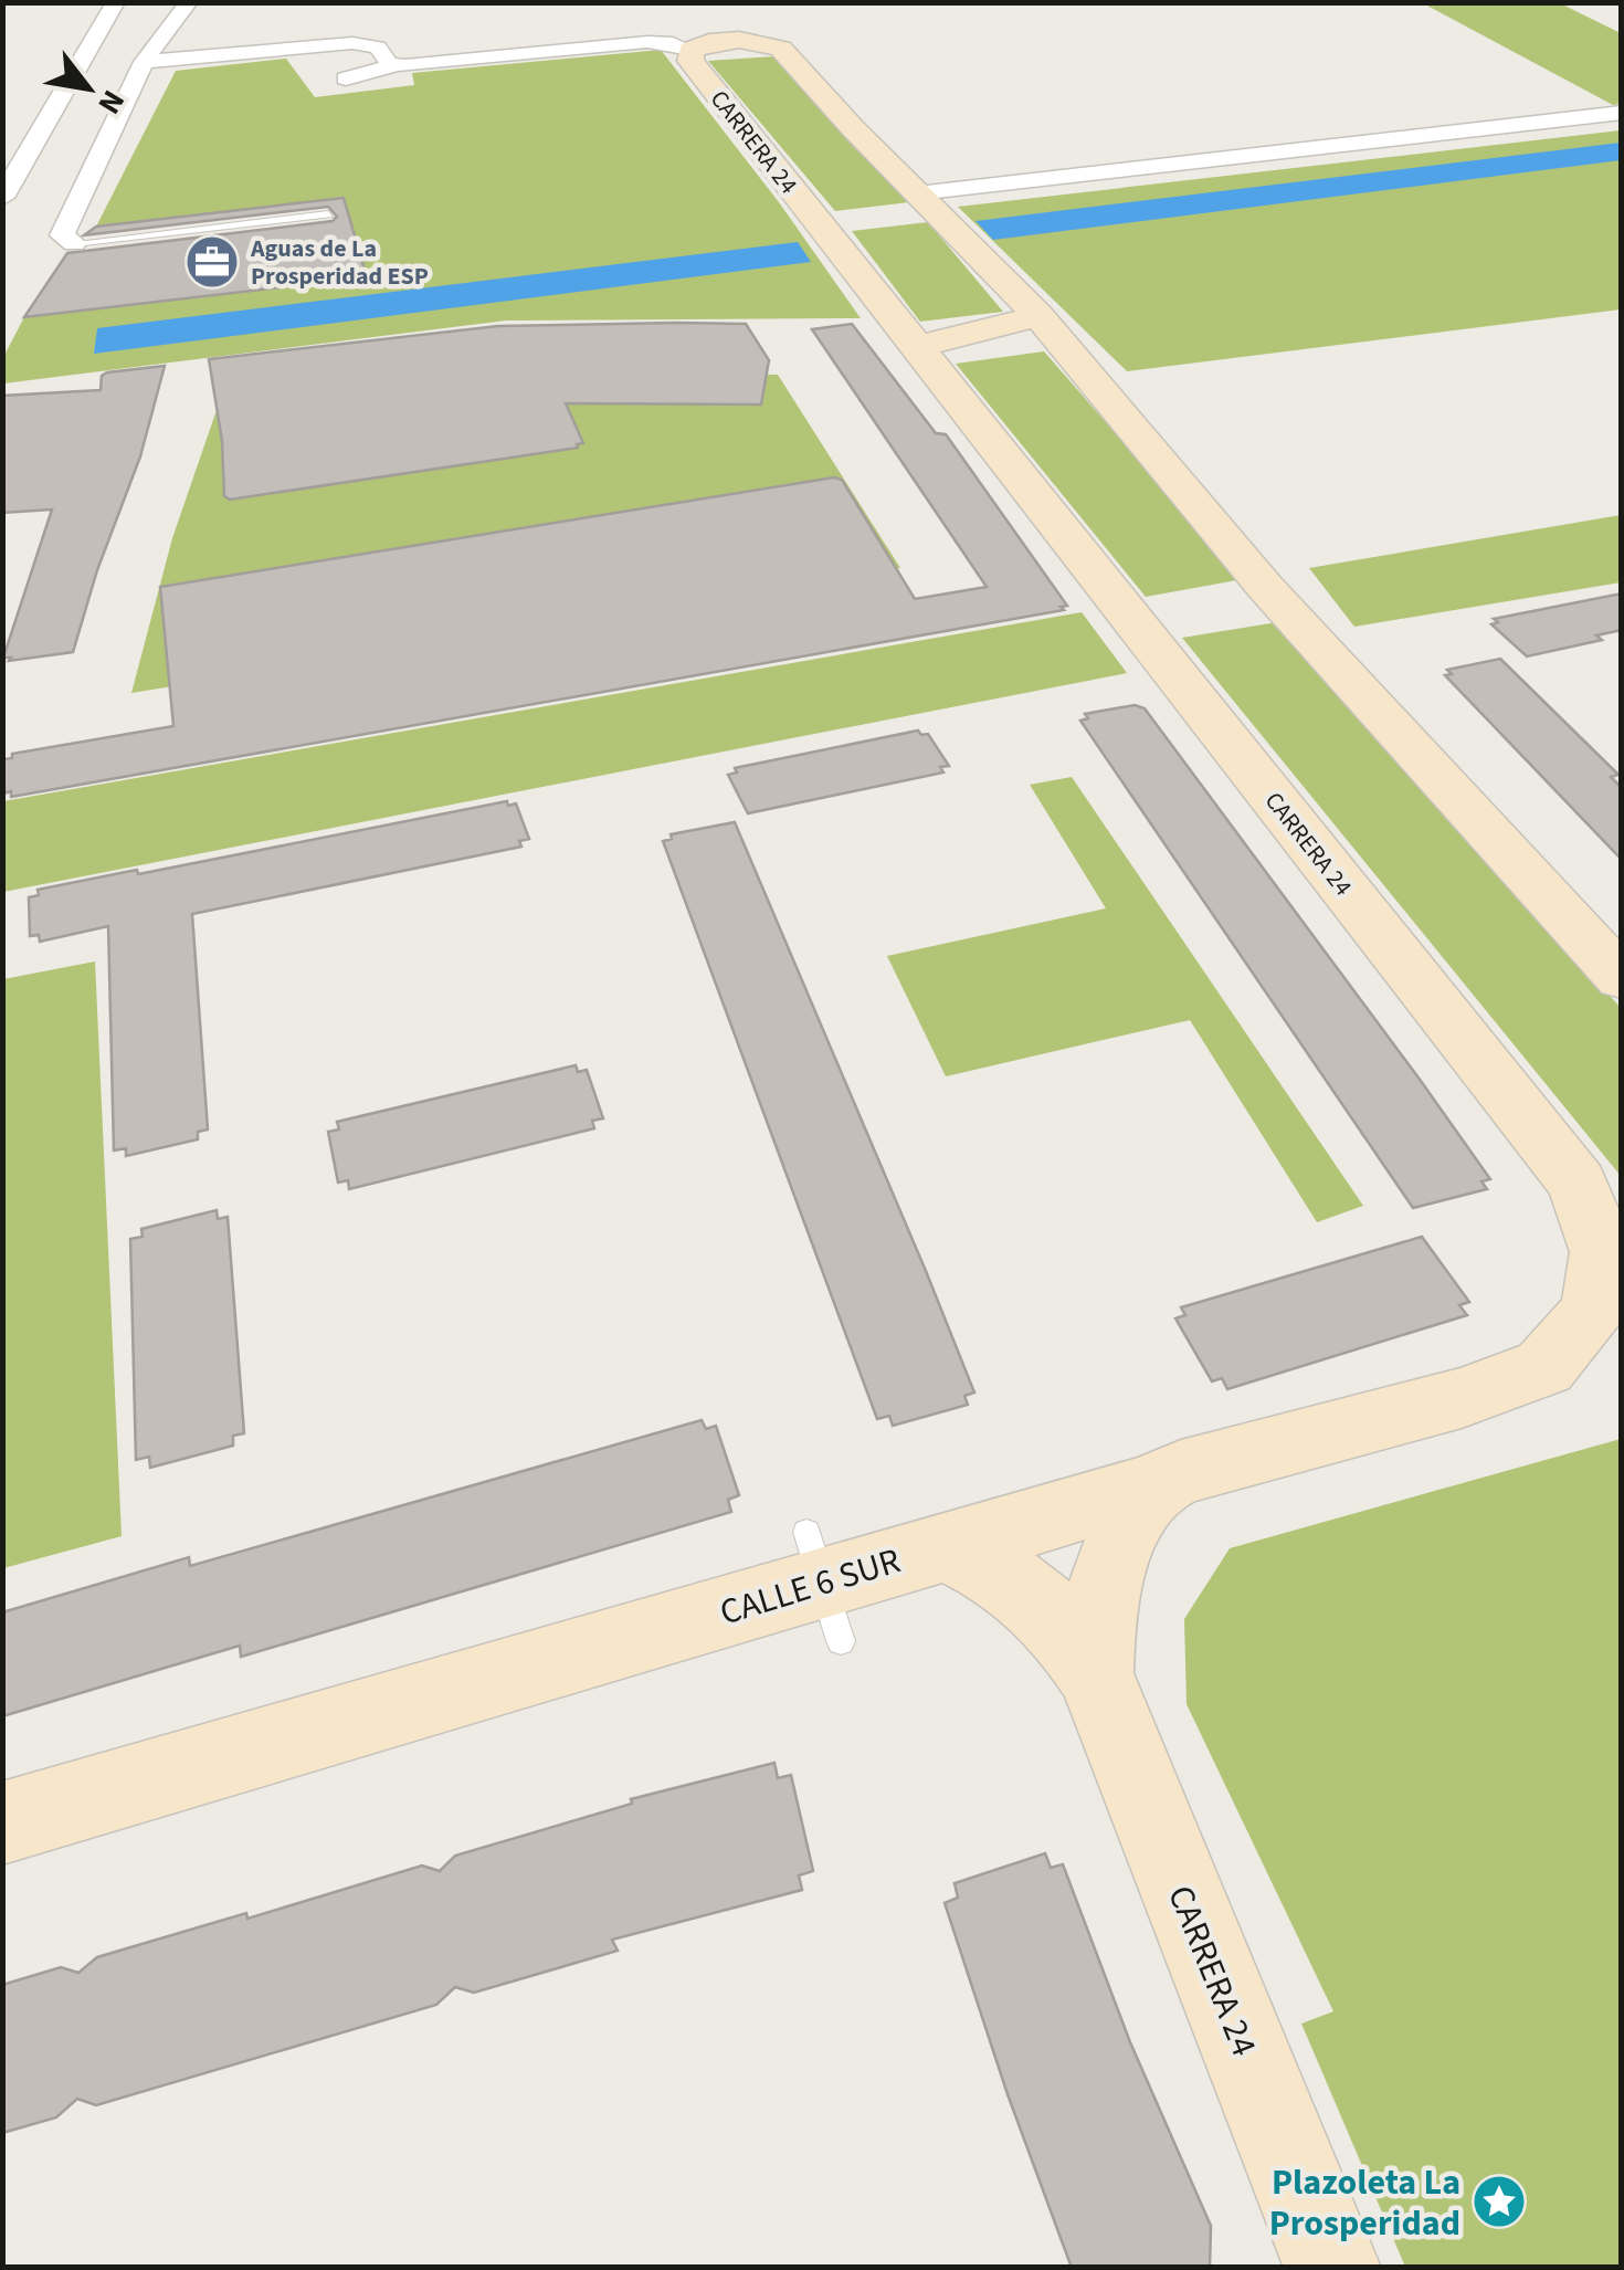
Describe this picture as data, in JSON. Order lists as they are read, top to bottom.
{
  "streets": {
    "street": ["CARRERA 24", "CALLE 6 SUR"]
  },
  "crossings": [
    ["CARRERA 24", "CALLE 6 SUR"]
  ],
  "places": {
    "office": ["Aguas de La Prosperidad ESP"],
    "place": ["Plazoleta La Prosperidad"]
  },
  "north": "bottom right"
}
